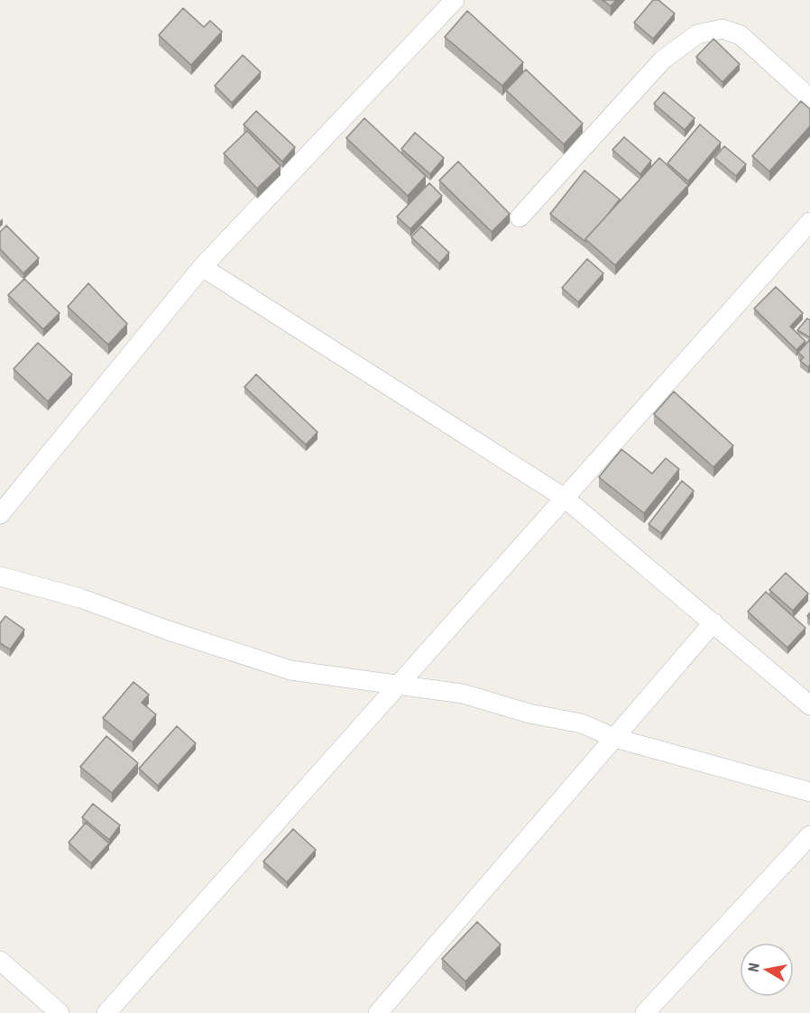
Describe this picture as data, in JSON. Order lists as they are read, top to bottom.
{
  "north": "left"
}
